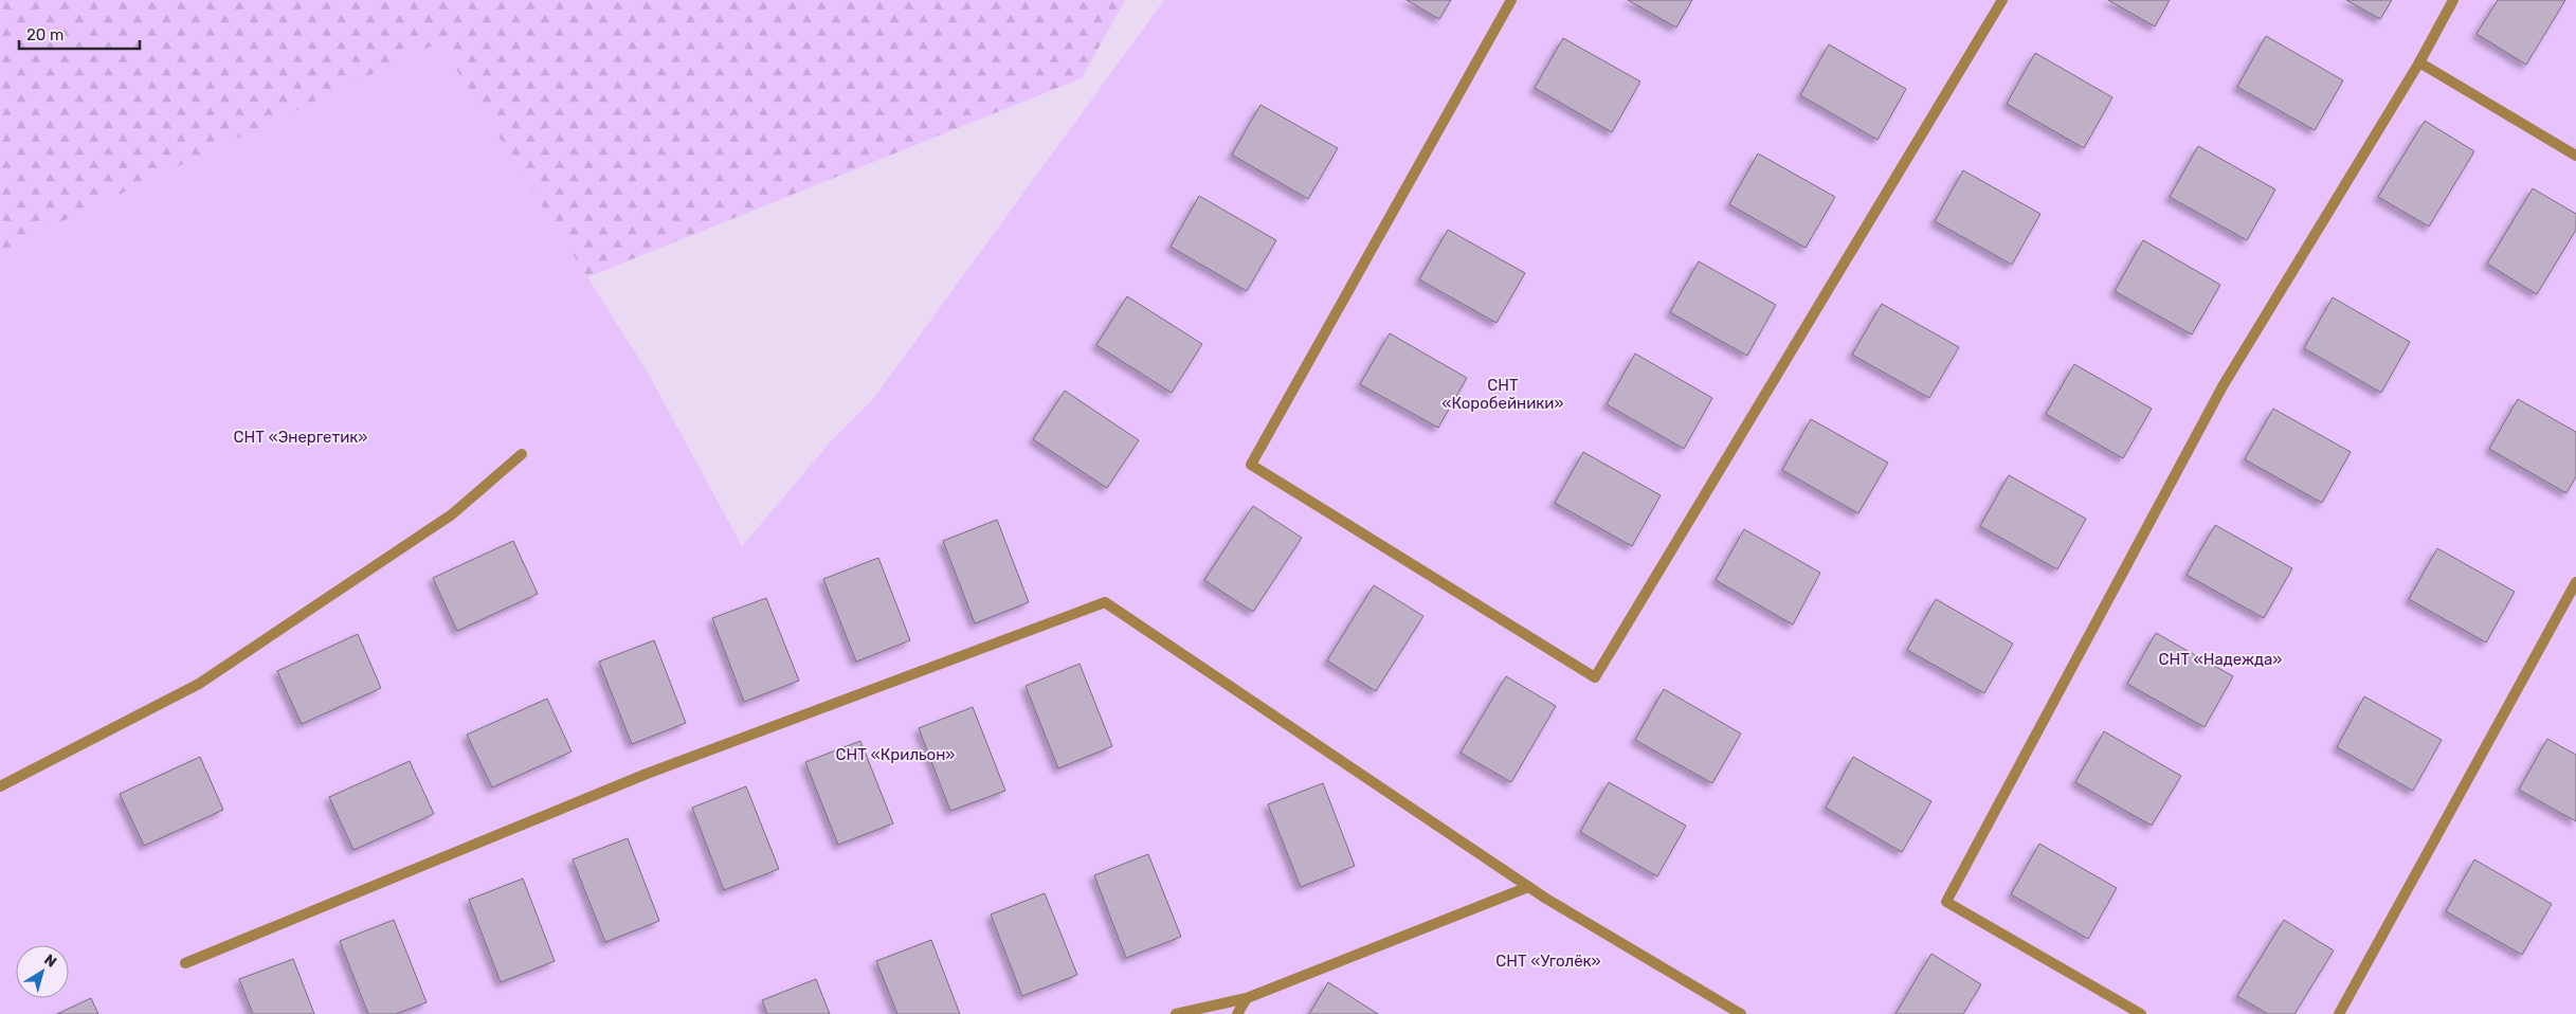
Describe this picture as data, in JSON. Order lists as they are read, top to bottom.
{
  "parks": [
    "СНТ «Коробейники»",
    "СНТ «Энергетик»",
    "СНТ «Надежда»",
    "СНТ «Крильон»",
    "СНТ «Уголёк»"
  ],
  "scale_bar": "20 m",
  "north": "top right"
}
